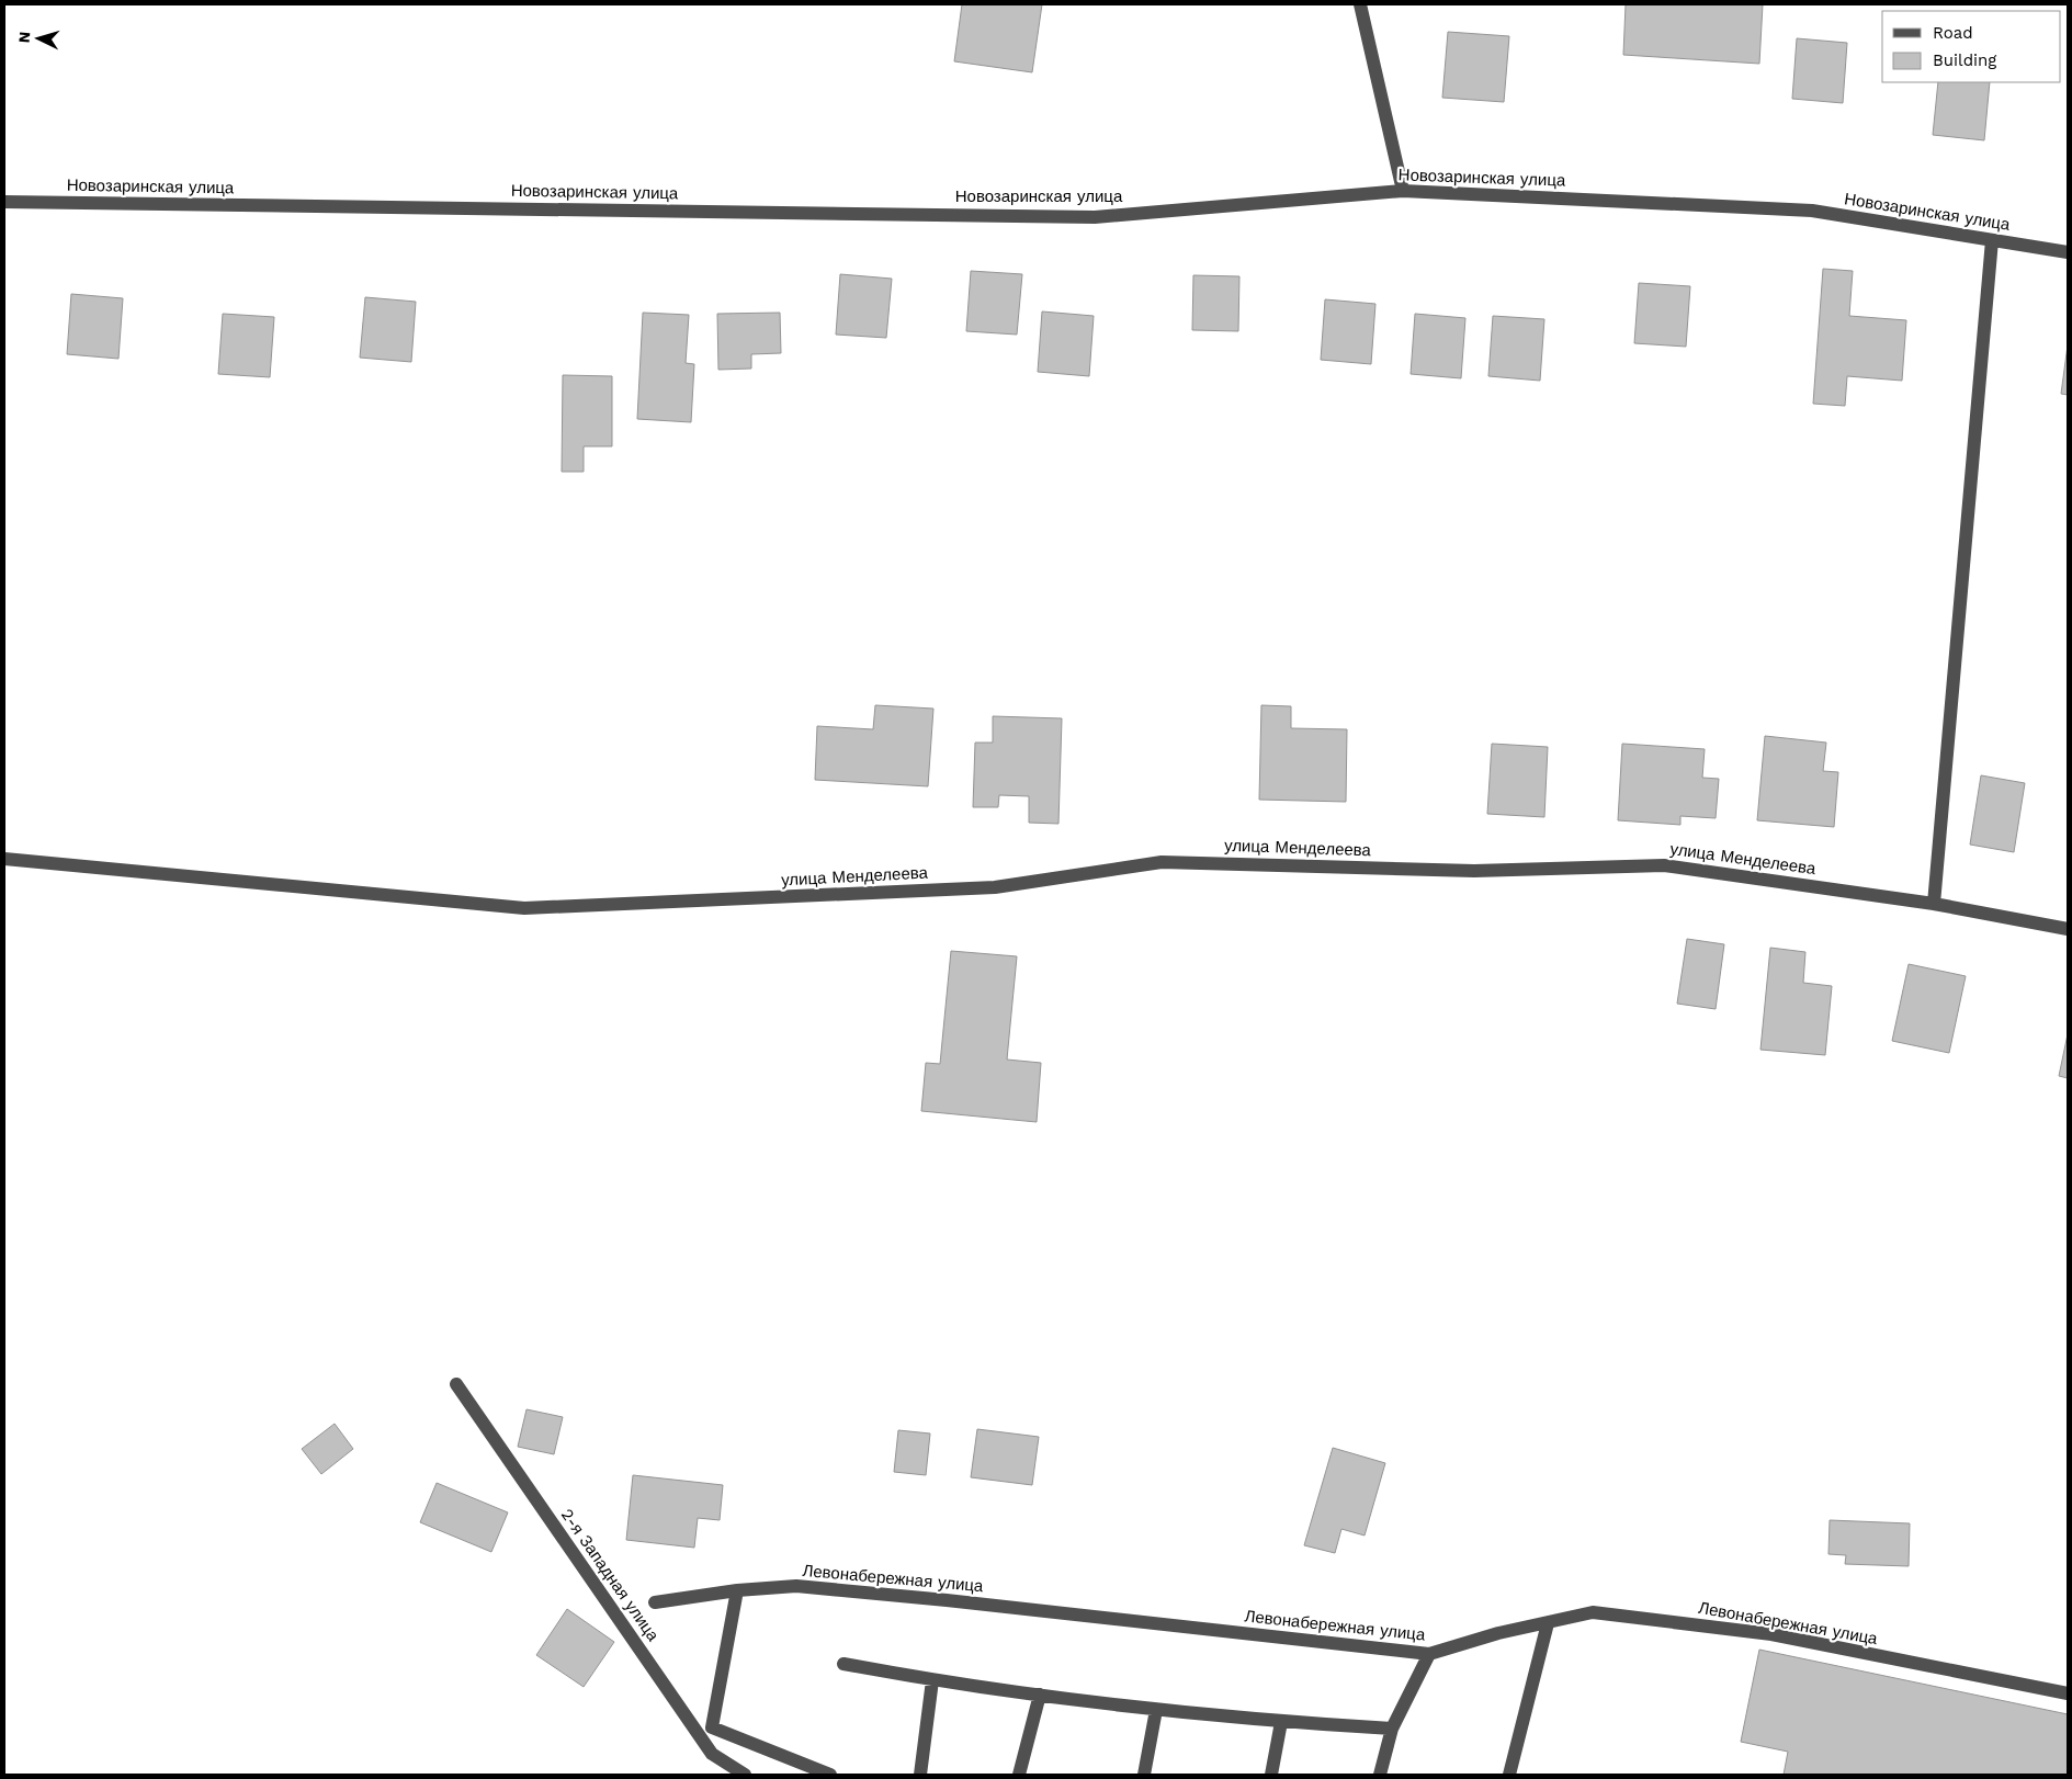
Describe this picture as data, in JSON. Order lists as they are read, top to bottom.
{
  "streets": {
    "street": [
      "Новозаринская улица",
      "улица Менделеева",
      "2-я Западная улица",
      "Левонабережная улица"
    ]
  },
  "legend": ["Road", "Building"],
  "north": "left"
}
